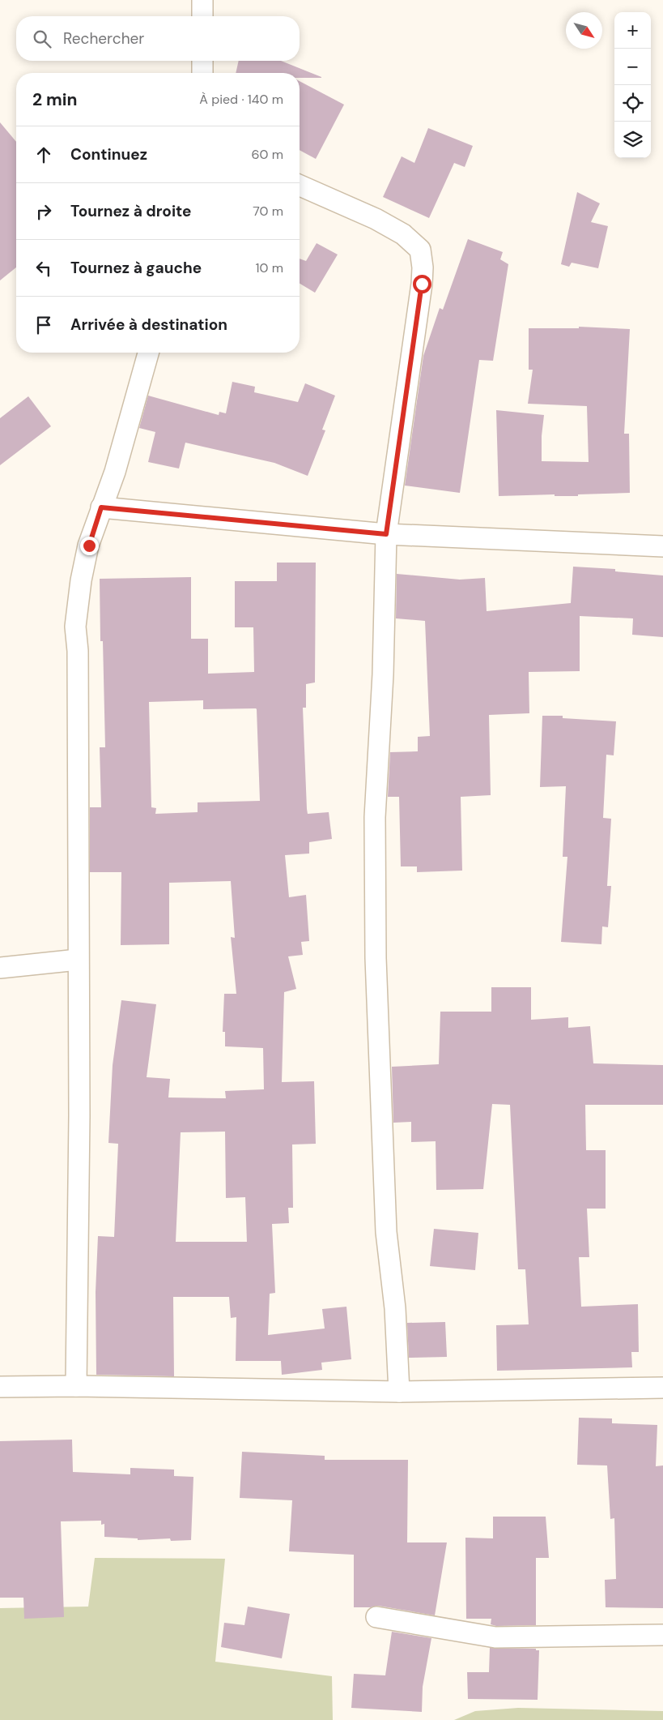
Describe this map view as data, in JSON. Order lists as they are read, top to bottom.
{
  "north": "bottom right",
  "page": {
    "map_buttons": ["+", "−"],
    "search": "Rechercher",
    "heading": ["2 min", "À pied · 140 m"],
    "list": [
      ["Continuez", "60 m"],
      ["Tournez à droite", "70 m"],
      ["Tournez à gauche", "10 m"],
      "Arrivée à destination"
    ]
  }
}
